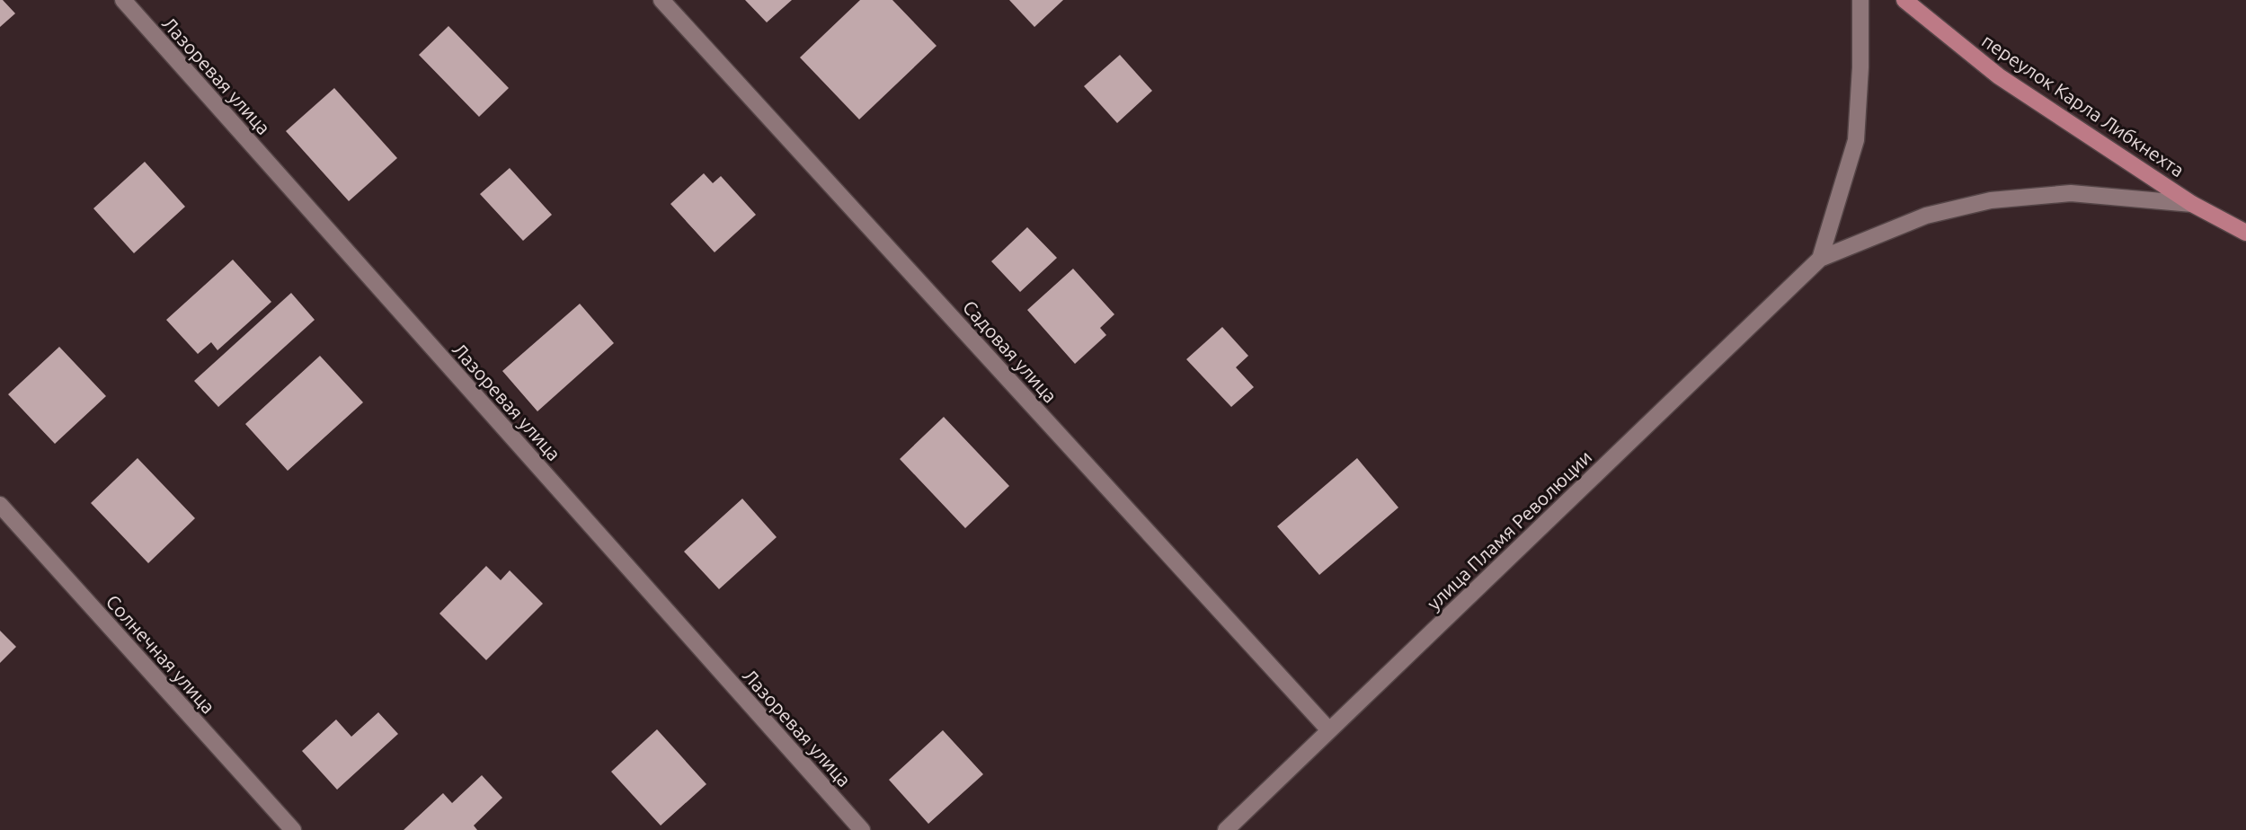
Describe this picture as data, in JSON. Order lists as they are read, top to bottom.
{
  "streets": {
    "main road": ["переулок Карла Либкнехта"],
    "street": [
      "Лазоревая улица",
      "Садовая улица",
      "улица Пламя Революции",
      "Солнечная улица"
    ]
  },
  "crossings": [
    ["Садовая улица", "улица Пламя Революции"]
  ]
}
